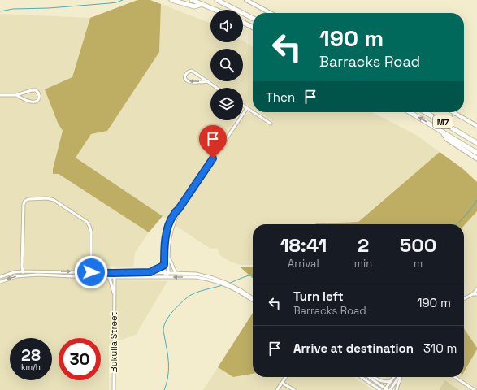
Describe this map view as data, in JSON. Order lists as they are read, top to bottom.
{
  "streets": {
    "highway": ["M7"],
    "street": ["Bukulla Street"]
  },
  "page": {
    "turn": ["190 m", "Barracks Road"],
    "then": "Then",
    "eta": [
      "18:41",
      "Arrival",
      "2",
      "min",
      "500",
      "m"
    ],
    "list": [
      {
        "name": "Turn left",
        "note": "Barracks Road",
        "value": "190 m"
      },
      {
        "name": "Arrive at destination",
        "value": "310 m"
      }
    ],
    "speed": "28 km/h",
    "limit": "30"
  }
}
